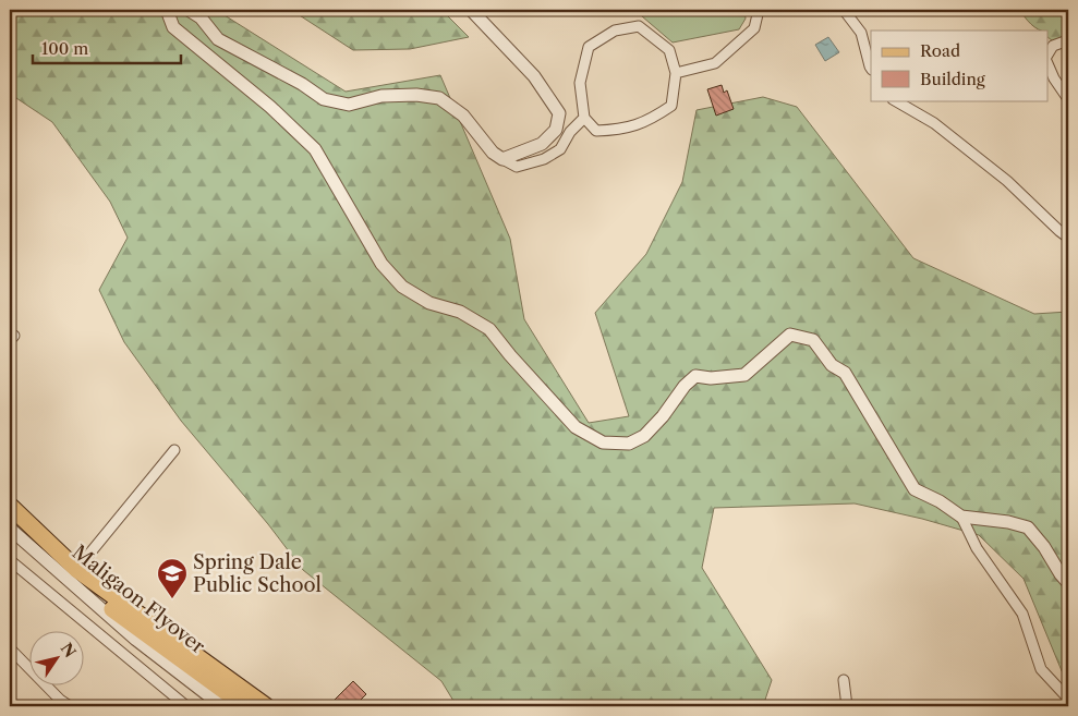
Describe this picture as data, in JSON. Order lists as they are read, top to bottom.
{
  "streets": {
    "main road": ["Maligaon Flyover"]
  },
  "places": {
    "school or university": ["Spring Dale Public School"]
  },
  "legend": ["Road", "Building"],
  "scale_bar": "100 m",
  "north": "top right"
}
